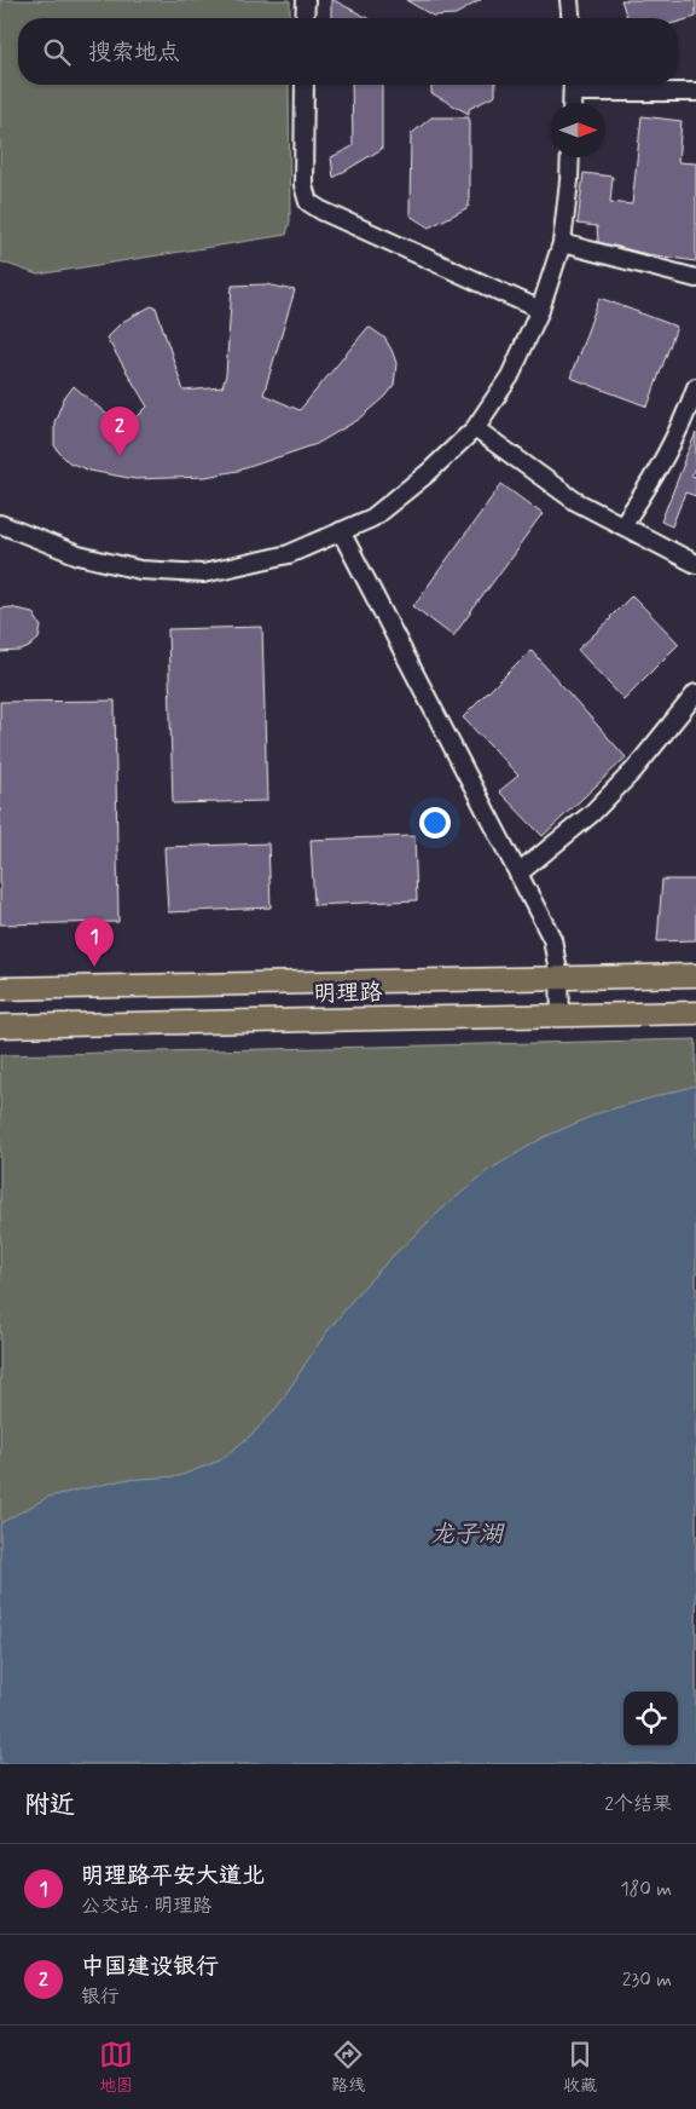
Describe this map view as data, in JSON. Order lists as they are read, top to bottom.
{
  "streets": {
    "main road": ["明理路"]
  },
  "water": ["龙子湖"],
  "north": "right",
  "page": {
    "search": "搜索地点",
    "pins": ["2", "1"],
    "heading": ["附近", "2个结果"],
    "list": [
      {
        "mark": "1",
        "name": "明理路平安大道北",
        "note": "公交站 · 明理路",
        "value": "180 m"
      },
      {
        "mark": "2",
        "name": "中国建设银行",
        "note": "银行",
        "value": "230 m"
      }
    ],
    "nav": ["地图", "路线", "收藏"]
  }
}
